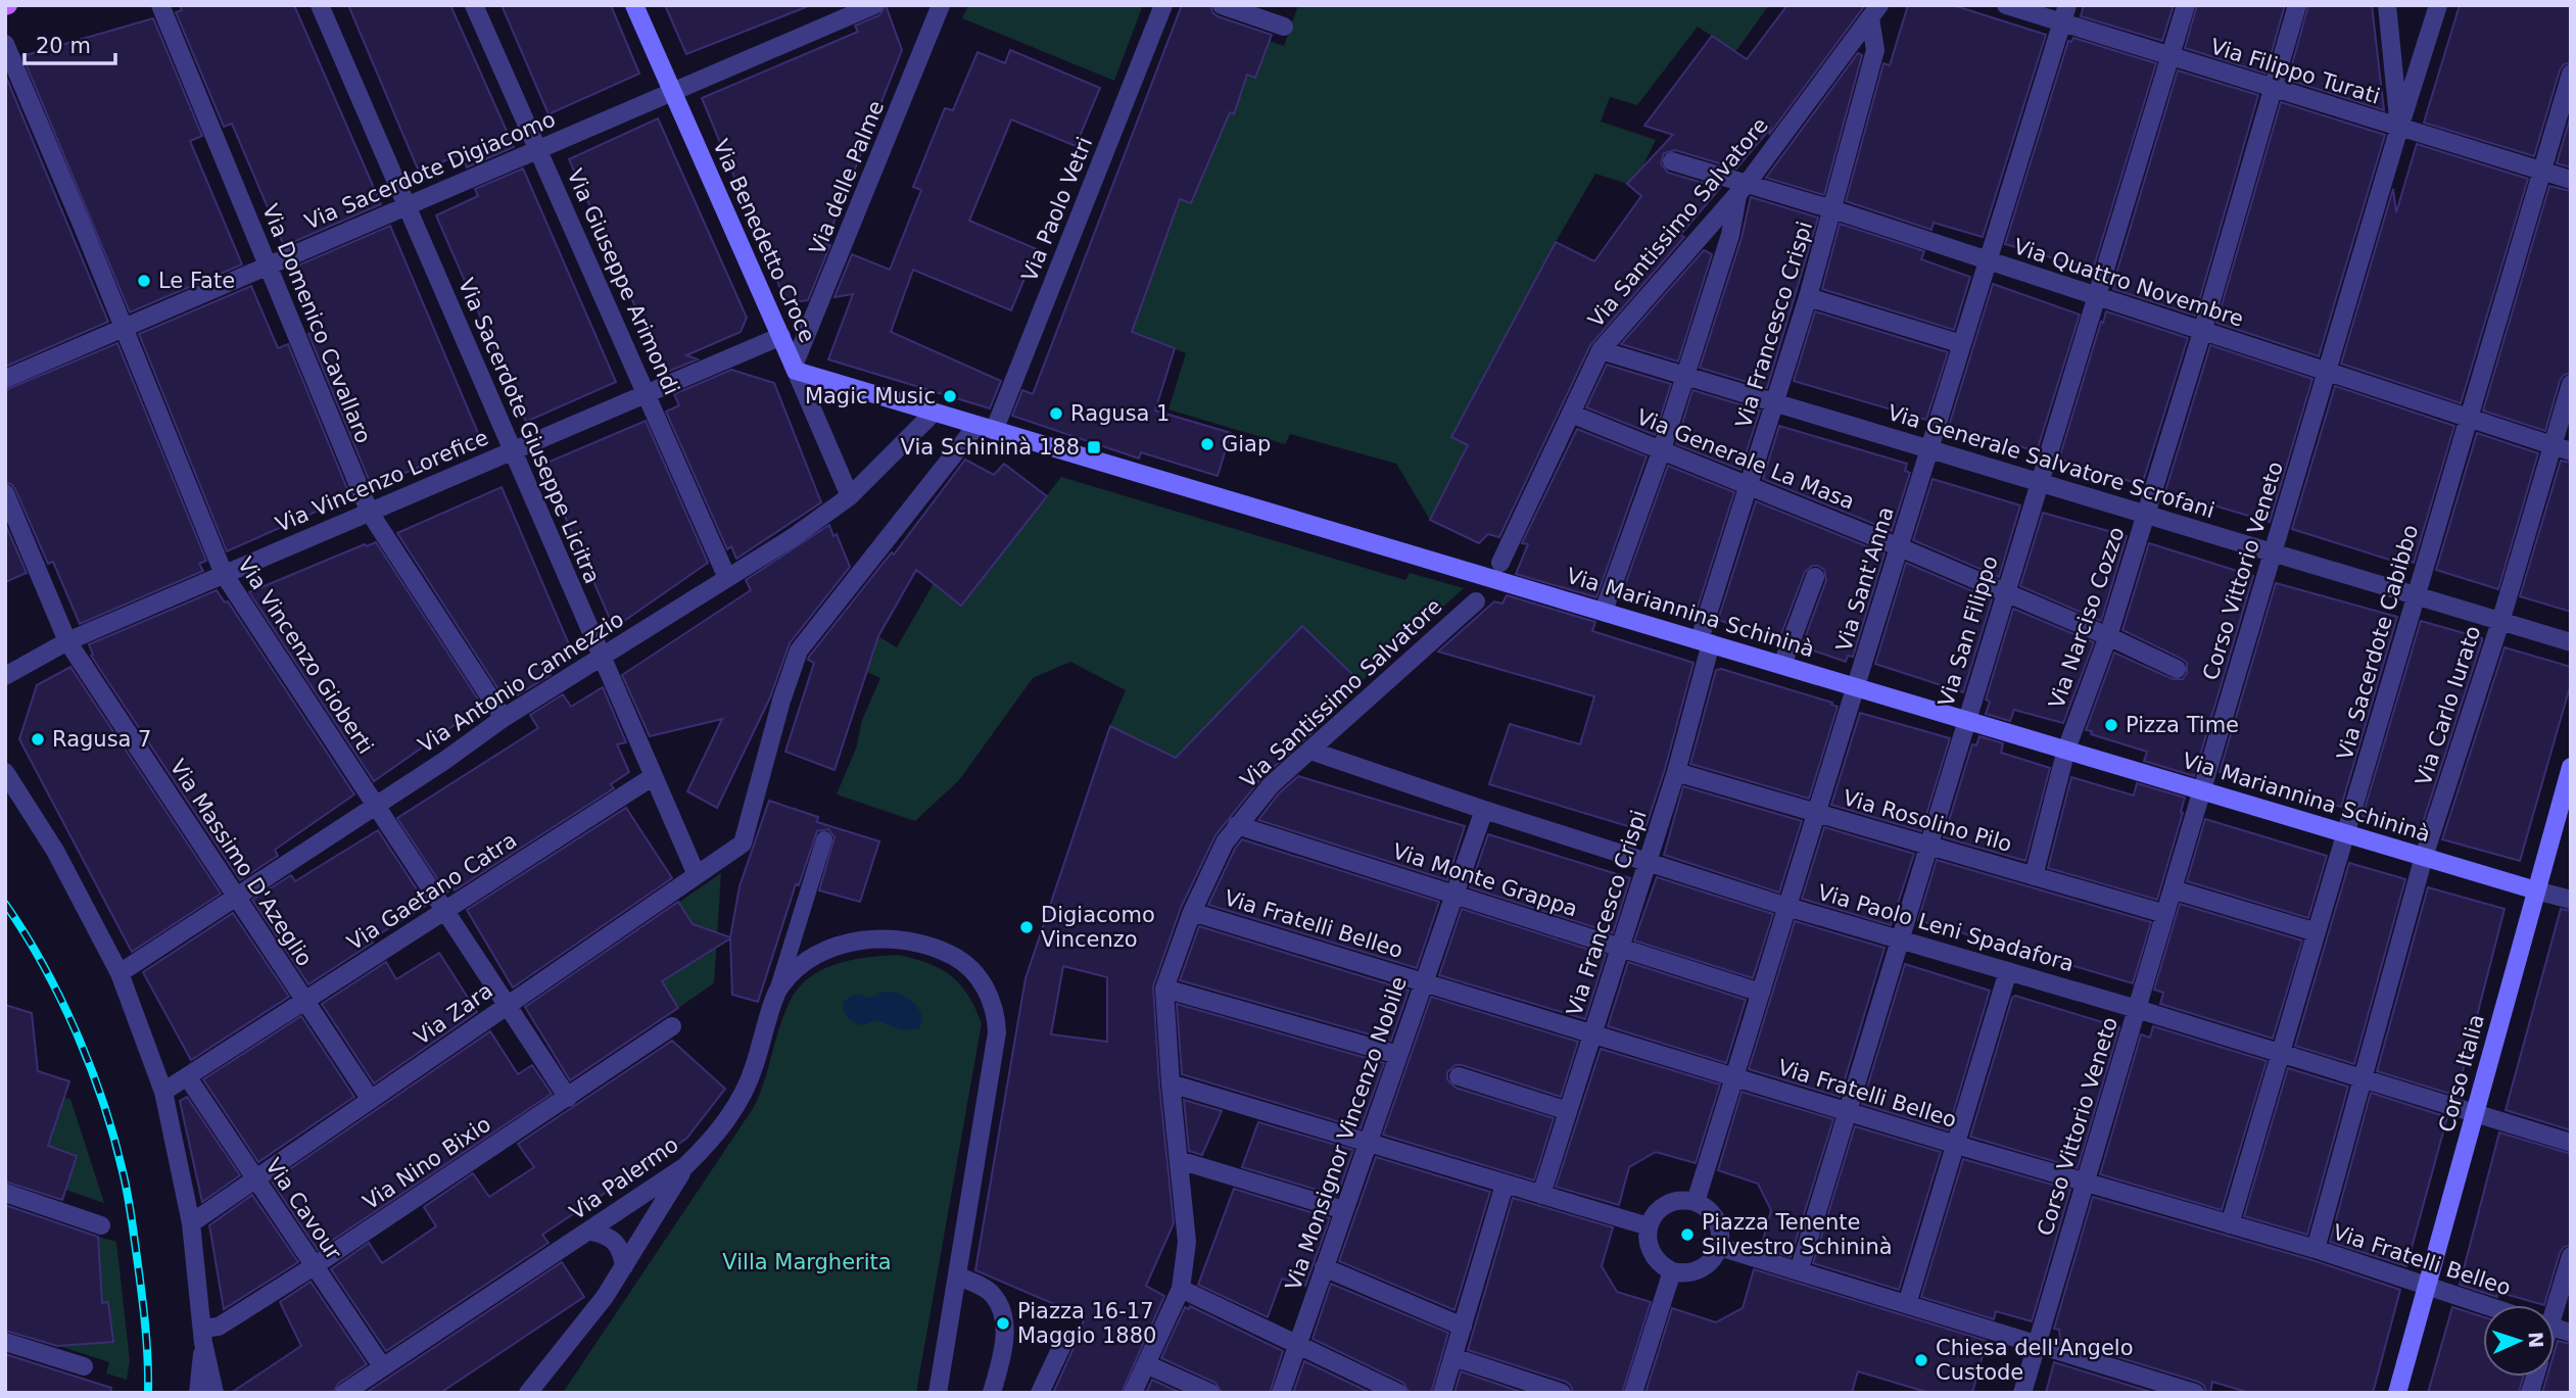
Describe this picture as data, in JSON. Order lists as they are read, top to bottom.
{
  "streets": {
    "main road": ["Via Benedetto Croce", "Via Mariannina Schininà", "Corso Italia"],
    "street": [
      "Via Filippo Turati",
      "Via Sacerdote Digiacomo",
      "Via delle Palme",
      "Via Paolo Vetri",
      "Via Santissimo Salvatore",
      "Via Giuseppe Arimondi",
      "Via Quattro Novembre",
      "Via Domenico Cavallaro",
      "Via Francesco Crispi",
      "Via Sacerdote Giuseppe Licitra",
      "Via Generale La Masa",
      "Via Generale Salvatore Scrofani",
      "Via Vincenzo Lorefice",
      "Corso Vittorio Veneto",
      "Via Sant'Anna",
      "Via Narciso Cozzo",
      "Via San Filippo",
      "Via Sacerdote Cabibbo",
      "Via Vincenzo Gioberti",
      "Via Antonio Cannezzio",
      "Via Carlo Iurato",
      "Via Rosolino Pilo",
      "Via Massimo D'Azeglio",
      "Via Monte Grappa",
      "Via Gaetano Catra",
      "Via Fratelli Belleo",
      "Via Paolo Leni Spadafora",
      "Via Zara",
      "Via Monsignor Vincenzo Nobile",
      "Via Nino Bixio",
      "Via Palermo",
      "Via Cavour"
    ]
  },
  "crossings": [
    ["Via Filippo Turati", "Corso Vittorio Veneto"],
    ["Via Filippo Turati", "Via Sant'Anna"],
    ["Via Filippo Turati", "Via Narciso Cozzo"],
    ["Via Filippo Turati", "Via San Filippo"],
    ["Via Filippo Turati", "Via Sacerdote Cabibbo"],
    ["Via Sacerdote Digiacomo", "Via Benedetto Croce"],
    ["Via Sacerdote Digiacomo", "Via Giuseppe Arimondi"],
    ["Via Sacerdote Digiacomo", "Via Domenico Cavallaro"],
    ["Via Sacerdote Digiacomo", "Via Sacerdote Giuseppe Licitra"],
    ["Via Sacerdote Digiacomo", "Via Vincenzo Gioberti"],
    ["Via delle Palme", "Via Benedetto Croce"],
    ["Via delle Palme", "Via Mariannina Schininà"],
    ["Via Paolo Vetri", "Via Mariannina Schininà"],
    ["Via Paolo Vetri", "Via Zara"],
    ["Via Santissimo Salvatore", "Via Quattro Novembre"],
    ["Via Santissimo Salvatore", "Via Francesco Crispi"],
    ["Via Santissimo Salvatore", "Via Generale La Masa"],
    ["Via Santissimo Salvatore", "Via Generale Salvatore Scrofani"],
    ["Via Santissimo Salvatore", "Via Monte Grappa"],
    ["Via Santissimo Salvatore", "Via Fratelli Belleo"],
    ["Via Santissimo Salvatore", "Via Paolo Leni Spadafora"],
    ["Via Benedetto Croce", "Via Vincenzo Lorefice"],
    ["Via Benedetto Croce", "Via Mariannina Schininà"],
    ["Via Benedetto Croce", "Via Antonio Cannezzio"],
    ["Via Giuseppe Arimondi", "Via Vincenzo Lorefice"],
    ["Via Giuseppe Arimondi", "Via Antonio Cannezzio"],
    ["Via Quattro Novembre", "Via Francesco Crispi"],
    ["Via Quattro Novembre", "Corso Vittorio Veneto"],
    ["Via Quattro Novembre", "Via Sant'Anna"],
    ["Via Quattro Novembre", "Via Narciso Cozzo"],
    ["Via Quattro Novembre", "Via San Filippo"],
    ["Via Quattro Novembre", "Via Sacerdote Cabibbo"],
    ["Via Quattro Novembre", "Via Carlo Iurato"],
    ["Via Domenico Cavallaro", "Via Vincenzo Lorefice"],
    ["Via Domenico Cavallaro", "Via Antonio Cannezzio"],
    ["Via Francesco Crispi", "Via Generale La Masa"],
    ["Via Francesco Crispi", "Via Generale Salvatore Scrofani"],
    ["Via Francesco Crispi", "Via Mariannina Schininà"],
    ["Via Francesco Crispi", "Via Rosolino Pilo"],
    ["Via Francesco Crispi", "Via Monte Grappa"],
    ["Via Francesco Crispi", "Via Fratelli Belleo"],
    ["Via Francesco Crispi", "Via Paolo Leni Spadafora"],
    ["Via Sacerdote Giuseppe Licitra", "Via Vincenzo Lorefice"],
    ["Via Sacerdote Giuseppe Licitra", "Via Antonio Cannezzio"],
    ["Via Sacerdote Giuseppe Licitra", "Via Gaetano Catra"],
    ["Via Sacerdote Giuseppe Licitra", "Via Zara"],
    ["Via Generale La Masa", "Via Sant'Anna"],
    ["Via Generale La Masa", "Via Narciso Cozzo"],
    ["Via Generale La Masa", "Via San Filippo"],
    ["Via Generale Salvatore Scrofani", "Corso Vittorio Veneto"],
    ["Via Generale Salvatore Scrofani", "Via Sant'Anna"],
    ["Via Generale Salvatore Scrofani", "Via Narciso Cozzo"],
    ["Via Generale Salvatore Scrofani", "Via San Filippo"],
    ["Via Generale Salvatore Scrofani", "Via Sacerdote Cabibbo"],
    ["Via Generale Salvatore Scrofani", "Via Carlo Iurato"],
    ["Via Vincenzo Lorefice", "Via Vincenzo Gioberti"],
    ["Via Vincenzo Lorefice", "Via Massimo D'Azeglio"],
    ["Corso Vittorio Veneto", "Via Mariannina Schininà"],
    ["Corso Vittorio Veneto", "Via Rosolino Pilo"],
    ["Corso Vittorio Veneto", "Via Fratelli Belleo"],
    ["Corso Vittorio Veneto", "Via Paolo Leni Spadafora"],
    ["Via Sant'Anna", "Via Mariannina Schininà"],
    ["Via Sant'Anna", "Via Rosolino Pilo"],
    ["Via Sant'Anna", "Via Monte Grappa"],
    ["Via Sant'Anna", "Via Fratelli Belleo"],
    ["Via Sant'Anna", "Via Paolo Leni Spadafora"],
    ["Via Mariannina Schininà", "Via Narciso Cozzo"],
    ["Via Mariannina Schininà", "Via San Filippo"],
    ["Via Mariannina Schininà", "Via Sacerdote Cabibbo"],
    ["Via Mariannina Schininà", "Via Antonio Cannezzio"],
    ["Via Mariannina Schininà", "Via Carlo Iurato"],
    ["Via Mariannina Schininà", "Corso Italia"],
    ["Via Narciso Cozzo", "Via Rosolino Pilo"],
    ["Via San Filippo", "Via Rosolino Pilo"],
    ["Via San Filippo", "Via Fratelli Belleo"],
    ["Via San Filippo", "Via Paolo Leni Spadafora"],
    ["Via Sacerdote Cabibbo", "Via Fratelli Belleo"],
    ["Via Sacerdote Cabibbo", "Via Paolo Leni Spadafora"],
    ["Via Vincenzo Gioberti", "Via Antonio Cannezzio"],
    ["Via Vincenzo Gioberti", "Via Gaetano Catra"],
    ["Via Vincenzo Gioberti", "Via Zara"],
    ["Via Vincenzo Gioberti", "Via Nino Bixio"],
    ["Via Antonio Cannezzio", "Via Massimo D'Azeglio"],
    ["Via Carlo Iurato", "Via Fratelli Belleo"],
    ["Via Carlo Iurato", "Via Paolo Leni Spadafora"],
    ["Via Massimo D'Azeglio", "Via Gaetano Catra"],
    ["Via Massimo D'Azeglio", "Via Zara"],
    ["Via Monte Grappa", "Via Monsignor Vincenzo Nobile"],
    ["Via Gaetano Catra", "Via Cavour"],
    ["Via Fratelli Belleo", "Corso Italia"],
    ["Via Fratelli Belleo", "Via Monsignor Vincenzo Nobile"],
    ["Via Paolo Leni Spadafora", "Corso Italia"],
    ["Via Paolo Leni Spadafora", "Via Monsignor Vincenzo Nobile"],
    ["Via Zara", "Via Cavour"],
    ["Via Nino Bixio", "Via Cavour"],
    ["Via Palermo", "Via Cavour"]
  ],
  "parks": ["Villa Margherita"],
  "places": {
    "other": [
      "Le Fate",
      "Magic Music",
      "Ragusa 1",
      "Giap",
      "Pizza Time",
      "Ragusa 7",
      "Digiacomo Vincenzo",
      "Piazza Tenente Silvestro Schininà",
      "Piazza 16-17 Maggio 1880",
      "Chiesa dell'Angelo Custode"
    ],
    "transit": ["Via Schininà 188"]
  },
  "scale_bar": "20 m",
  "north": "right"
}
